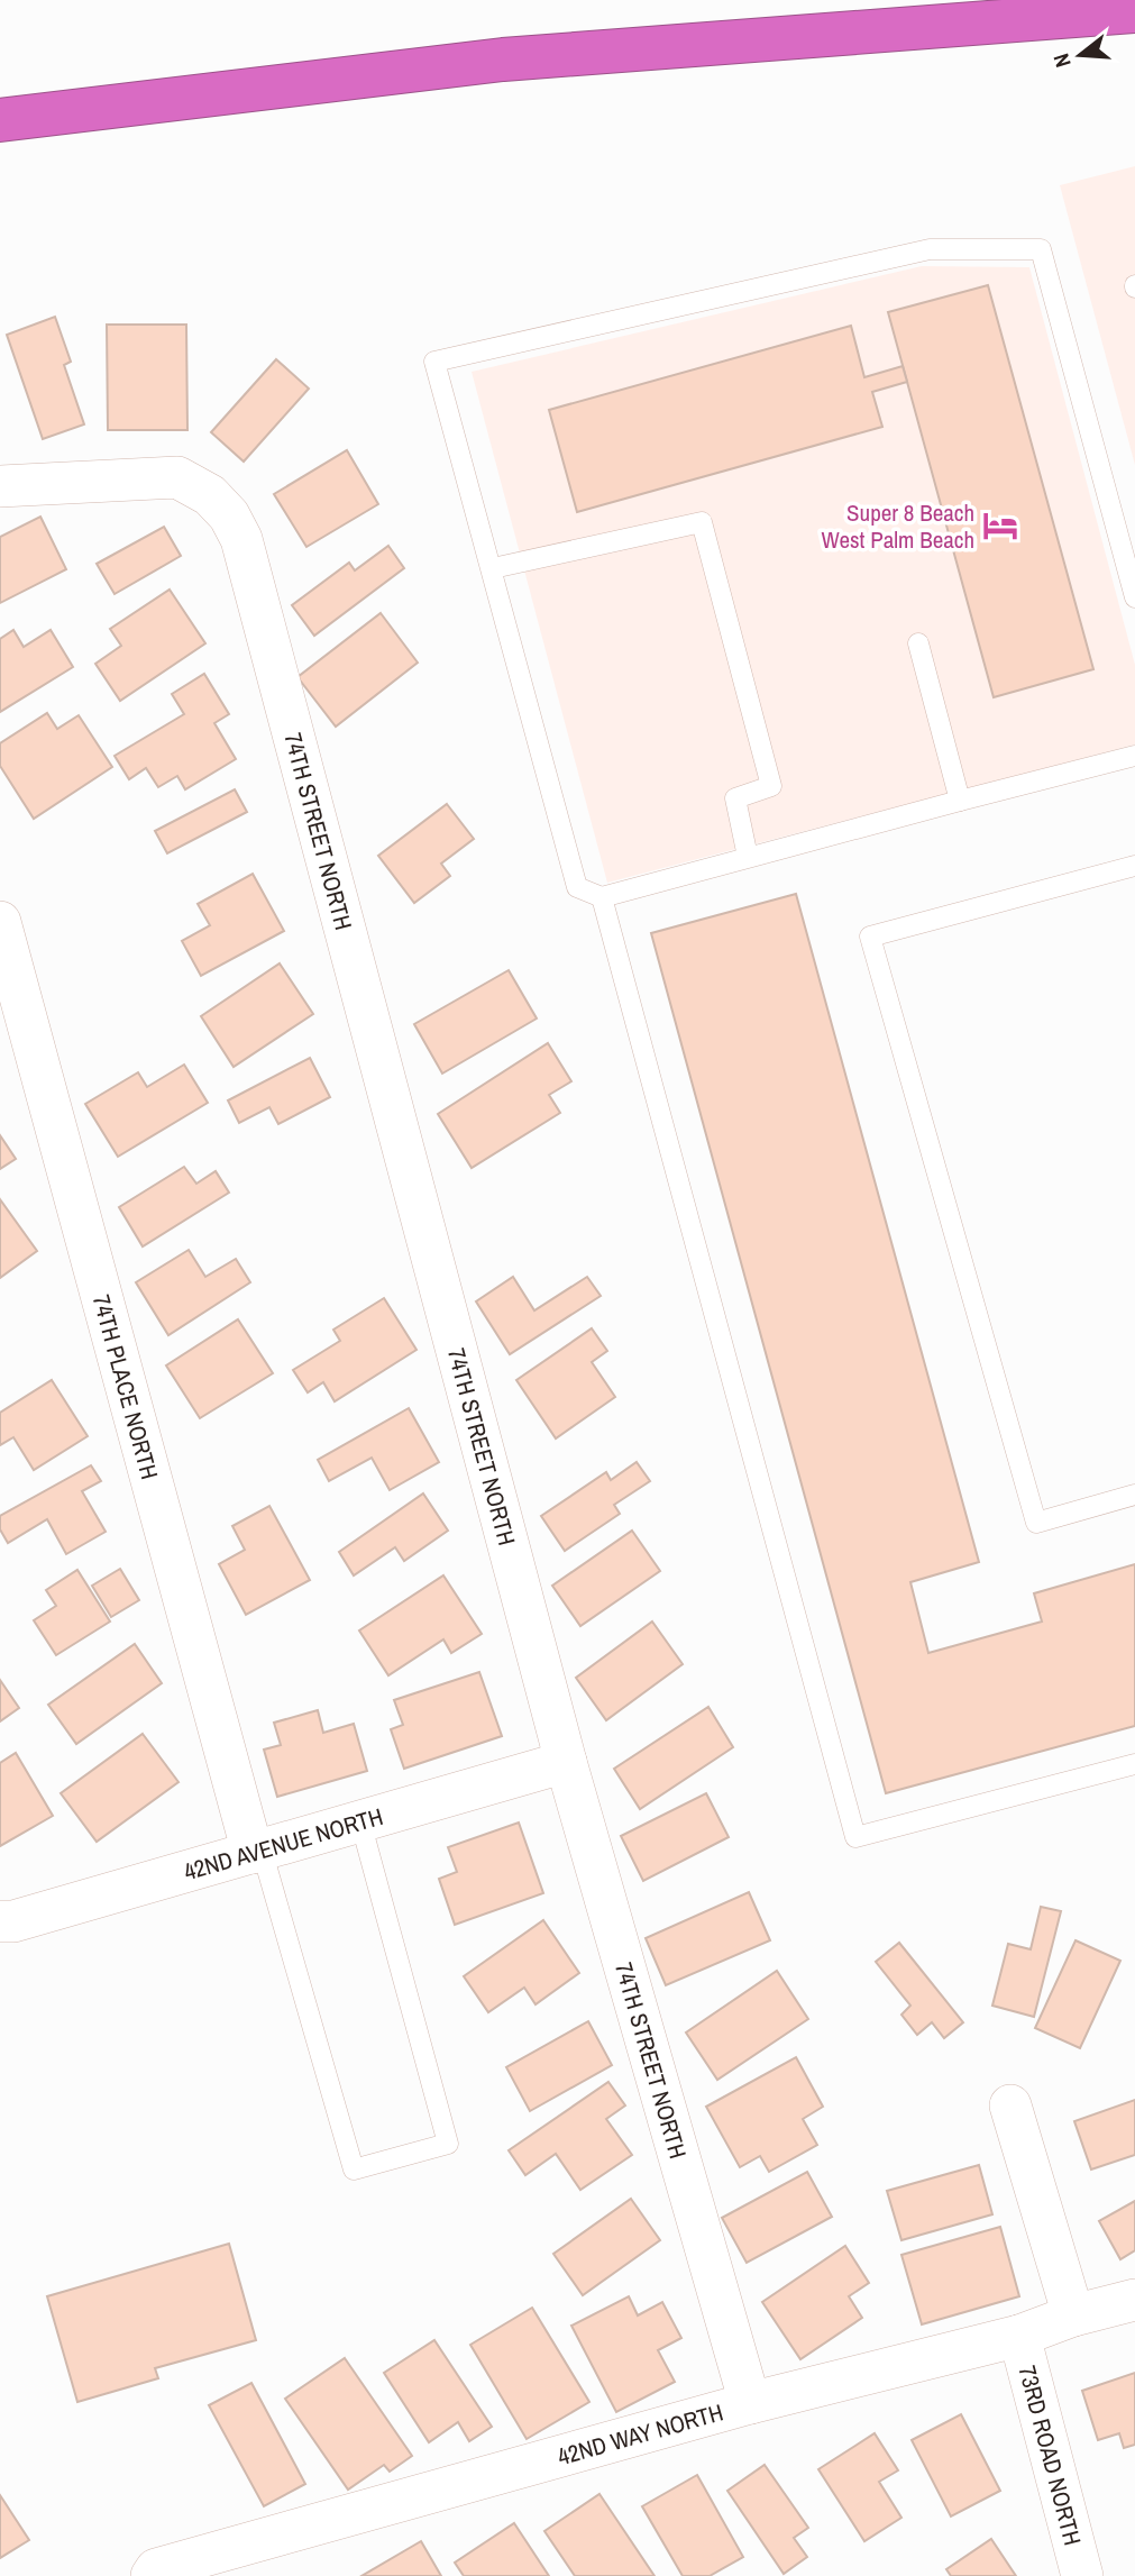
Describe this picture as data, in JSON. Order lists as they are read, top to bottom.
{
  "streets": {
    "street": [
      "74TH STREET NORTH",
      "74TH PLACE NORTH",
      "42ND AVENUE NORTH",
      "42ND WAY NORTH",
      "73RD ROAD NORTH"
    ]
  },
  "crossings": [
    ["74TH STREET NORTH", "42ND AVENUE NORTH"],
    ["74TH STREET NORTH", "42ND WAY NORTH"],
    ["74TH PLACE NORTH", "42ND AVENUE NORTH"],
    ["42ND WAY NORTH", "73RD ROAD NORTH"]
  ],
  "places": {
    "hotel": ["Super 8 Beach West Palm Beach"]
  },
  "north": "left"
}
